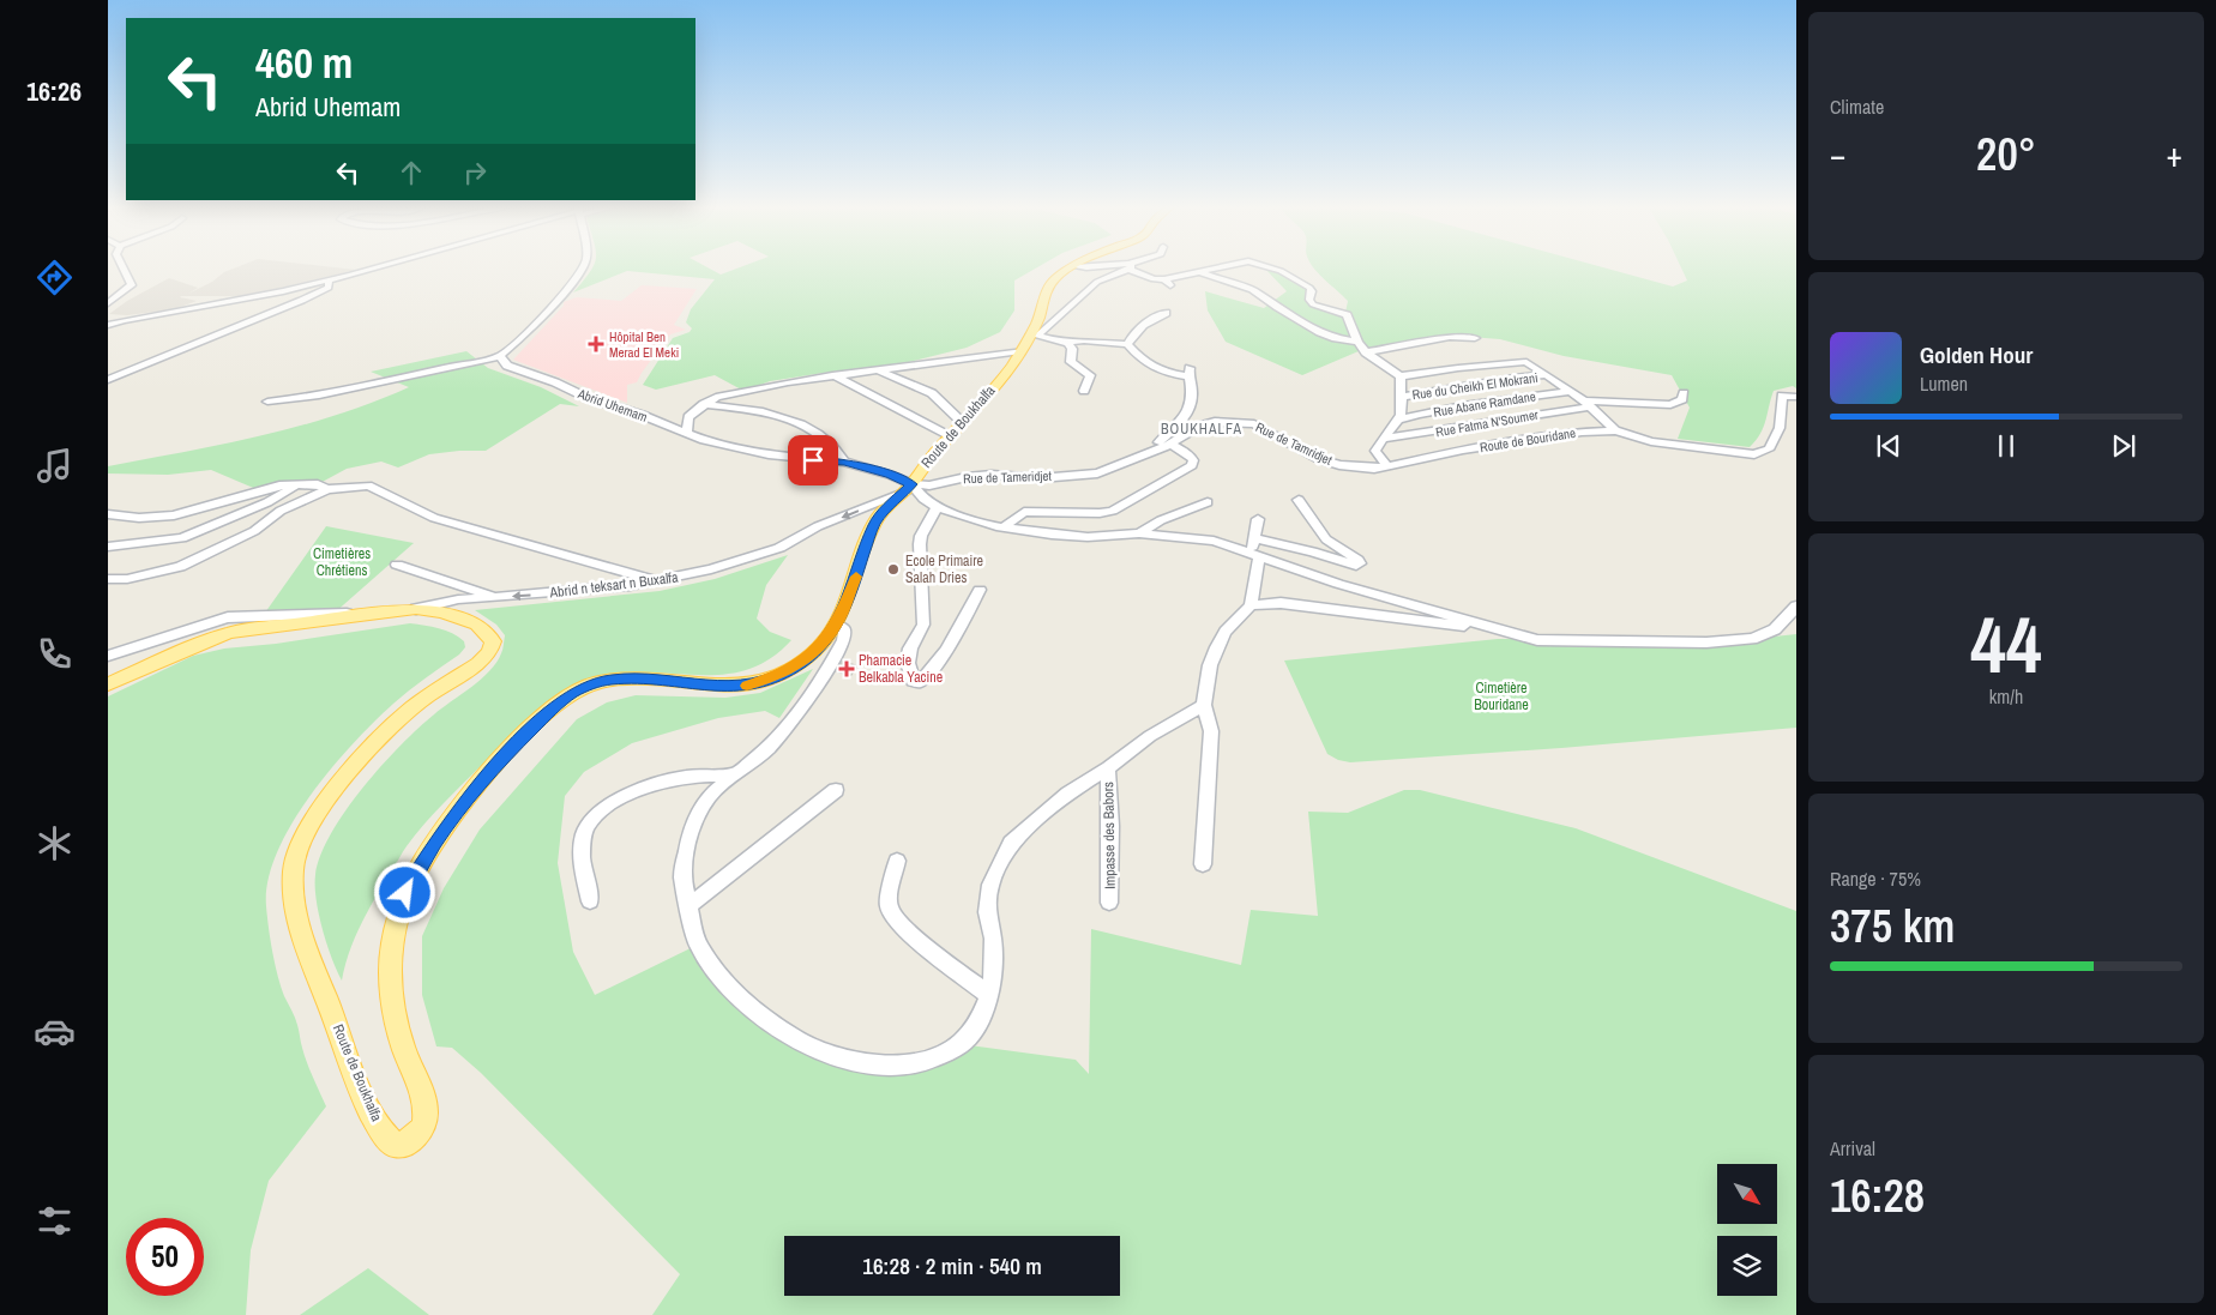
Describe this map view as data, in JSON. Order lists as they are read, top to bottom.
{
  "streets": {
    "main road": ["Route de Boukhalfa"],
    "street": [
      "Rue du Cheikh El Mokrani",
      "Rue Abane Ramdane",
      "Abrid Uhemam",
      "Rue Fatma N'Soumer",
      "Route de Bouridane",
      "Rue de Tamridjet",
      "Rue de Tameridjet",
      "Abrid n teksart n Buxalfa",
      "Impasse des Babors"
    ]
  },
  "crossings": [
    ["Abrid Uhemam", "Route de Boukhalfa"],
    ["Abrid Uhemam", "Rue de Tameridjet"],
    ["Abrid Uhemam", "Abrid n teksart n Buxalfa"],
    ["Route de Boukhalfa", "Rue de Tameridjet"],
    ["Route de Boukhalfa", "Abrid n teksart n Buxalfa"],
    ["Route de Bouridane", "Rue de Tamridjet"],
    ["Rue de Tamridjet", "Rue de Tameridjet"],
    ["Rue de Tameridjet", "Abrid n teksart n Buxalfa"]
  ],
  "one_way": ["Abrid n teksart n Buxalfa"],
  "districts": ["BOUKHALFA"],
  "parks": ["Cimetières Chrétiens", "Cimetière Bouridane"],
  "places": {
    "health": ["Hôpital Ben Merad El Meki", "Phamacie Belkabla Yacine"],
    "other": ["Ecole Primaire Salah Dries"]
  },
  "north": "bottom right",
  "page": {
    "tabs": "16:26",
    "tile": [
      "Climate",
      ["44", "km/h"],
      ["Range · 75%", "375 km"],
      ["Arrival", "16:28"]
    ],
    "turn": ["460 m", "Abrid Uhemam"],
    "heat": ["−", "20°", "+"],
    "song": ["Golden Hour", "Lumen"],
    "limit": "50",
    "trip": "16:28 · 2 min · 540 m"
  }
}
